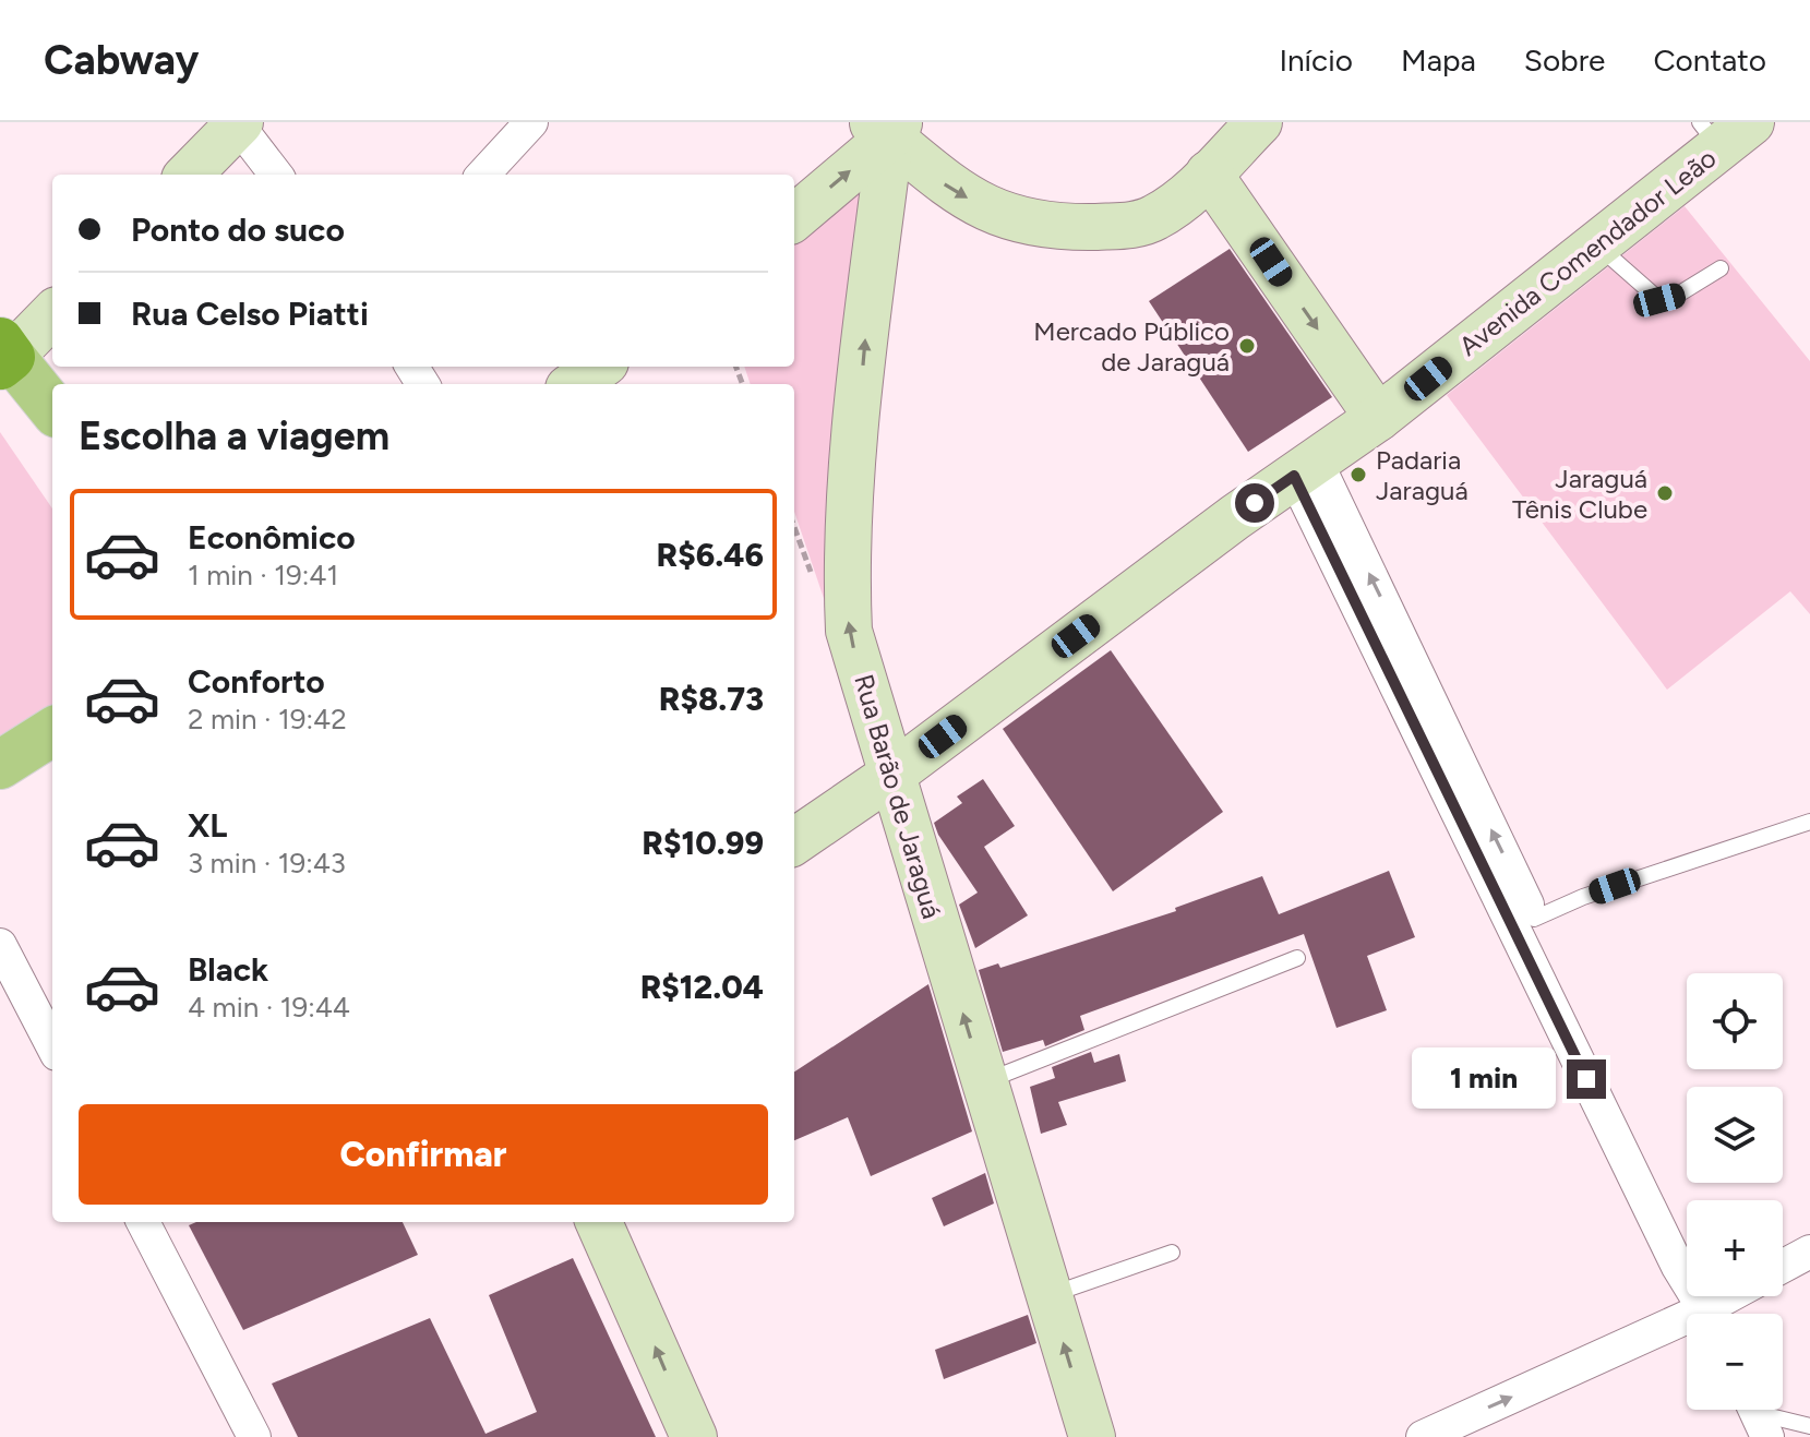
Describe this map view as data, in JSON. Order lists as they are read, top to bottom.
{
  "streets": {
    "street": ["Avenida Comendador Leão", "Rua Barão de Jaraguá"]
  },
  "crossings": [
    ["Avenida Comendador Leão", "Rua Barão de Jaraguá"]
  ],
  "one_way": ["Rua Barão de Jaraguá"],
  "places": ["Mercado Público de Jaraguá", "Padaria Jaraguá", "Jaraguá Tênis Clube"],
  "page": {
    "header": "Cabway",
    "nav": [
      "Início",
      "Mapa",
      "Sobre",
      "Contato"
    ],
    "banner": ["Ponto do suco", "Rua Celso Piatti"],
    "heading": "Escolha a viagem",
    "list": [
      {
        "name": "Econômico",
        "note": "1 min · 19:41",
        "value": "R$6.46"
      },
      {
        "name": "Conforto",
        "note": "2 min · 19:42",
        "value": "R$8.73"
      },
      {
        "name": "XL",
        "note": "3 min · 19:43",
        "value": "R$10.99"
      },
      {
        "name": "Black",
        "note": "4 min · 19:44",
        "value": "R$12.04"
      }
    ],
    "map_buttons": ["+", "−"],
    "bubble": "1 min",
    "buttons": "Confirmar"
  }
}
